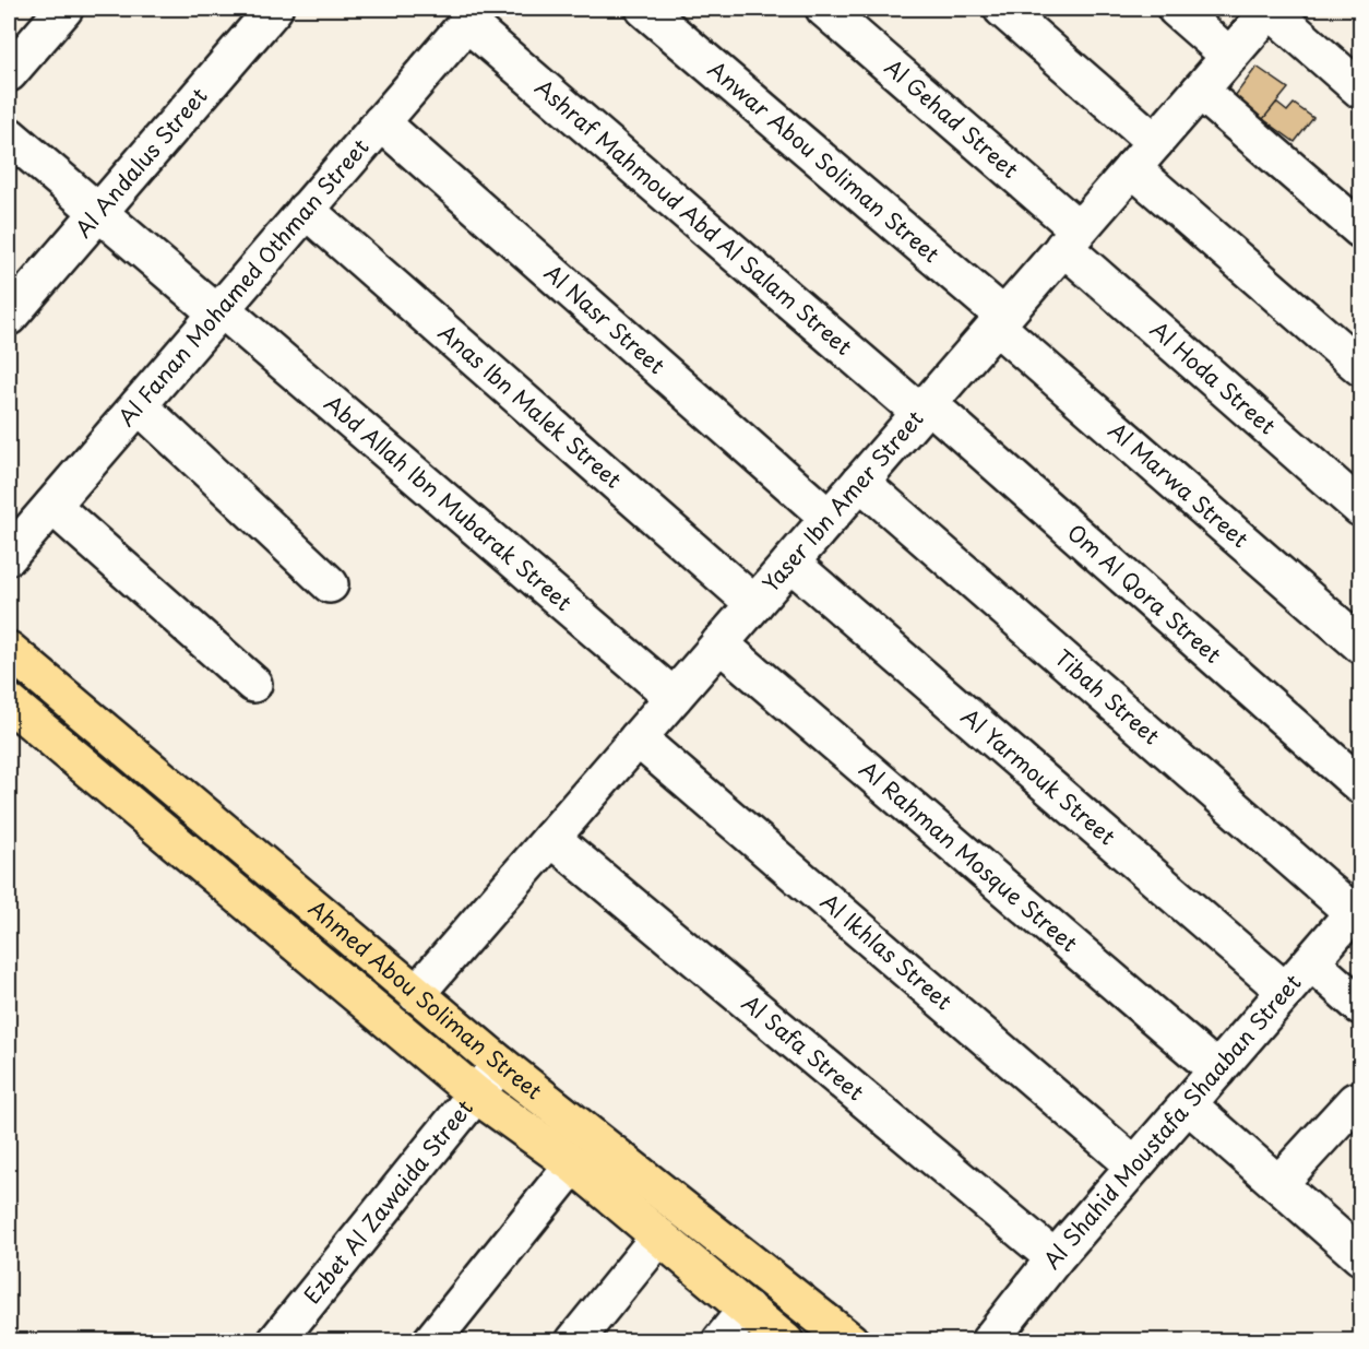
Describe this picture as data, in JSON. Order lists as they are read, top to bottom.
{
  "streets": {
    "main road": ["Ahmed Abou Soliman Street"],
    "street": [
      "Al Gehad Street",
      "Anwar Abou Soliman Street",
      "Al Andalus Street",
      "Ashraf Mahmoud Abd Al Salam Street",
      "Al Fanan Mohamed Othman Street",
      "Al Nasr Street",
      "Al Hoda Street",
      "Anas Ibn Malek Street",
      "Al Marwa Street",
      "Yaser Ibn Amer Street",
      "Abd Allah Ibn Mubarak Street",
      "Om Al Qora Street",
      "Tibah Street",
      "Al Yarmouk Street",
      "Al Rahman Mosque Street",
      "Al Ikhlas Street",
      "Al Safa Street",
      "Al Shahid Moustafa Shaaban Street",
      "Ezbet Al Zawaida Street"
    ]
  },
  "crossings": [
    ["Al Gehad Street", "Al Hoda Street"],
    ["Al Gehad Street", "Yaser Ibn Amer Street"],
    ["Anwar Abou Soliman Street", "Al Marwa Street"],
    ["Anwar Abou Soliman Street", "Yaser Ibn Amer Street"],
    ["Al Andalus Street", "Abd Allah Ibn Mubarak Street"],
    ["Ashraf Mahmoud Abd Al Salam Street", "Al Fanan Mohamed Othman Street"],
    ["Ashraf Mahmoud Abd Al Salam Street", "Yaser Ibn Amer Street"],
    ["Ashraf Mahmoud Abd Al Salam Street", "Om Al Qora Street"],
    ["Al Fanan Mohamed Othman Street", "Al Nasr Street"],
    ["Al Fanan Mohamed Othman Street", "Anas Ibn Malek Street"],
    ["Al Fanan Mohamed Othman Street", "Abd Allah Ibn Mubarak Street"],
    ["Al Nasr Street", "Yaser Ibn Amer Street"],
    ["Al Hoda Street", "Yaser Ibn Amer Street"],
    ["Anas Ibn Malek Street", "Yaser Ibn Amer Street"],
    ["Al Marwa Street", "Yaser Ibn Amer Street"],
    ["Yaser Ibn Amer Street", "Abd Allah Ibn Mubarak Street"],
    ["Yaser Ibn Amer Street", "Om Al Qora Street"],
    ["Yaser Ibn Amer Street", "Tibah Street"],
    ["Yaser Ibn Amer Street", "Al Yarmouk Street"],
    ["Yaser Ibn Amer Street", "Al Rahman Mosque Street"],
    ["Yaser Ibn Amer Street", "Al Ikhlas Street"],
    ["Yaser Ibn Amer Street", "Ahmed Abou Soliman Street"],
    ["Yaser Ibn Amer Street", "Al Safa Street"],
    ["Tibah Street", "Al Shahid Moustafa Shaaban Street"],
    ["Al Yarmouk Street", "Al Shahid Moustafa Shaaban Street"],
    ["Al Rahman Mosque Street", "Al Shahid Moustafa Shaaban Street"],
    ["Al Ikhlas Street", "Al Shahid Moustafa Shaaban Street"],
    ["Ahmed Abou Soliman Street", "Ezbet Al Zawaida Street"],
    ["Al Safa Street", "Al Shahid Moustafa Shaaban Street"]
  ]
}
